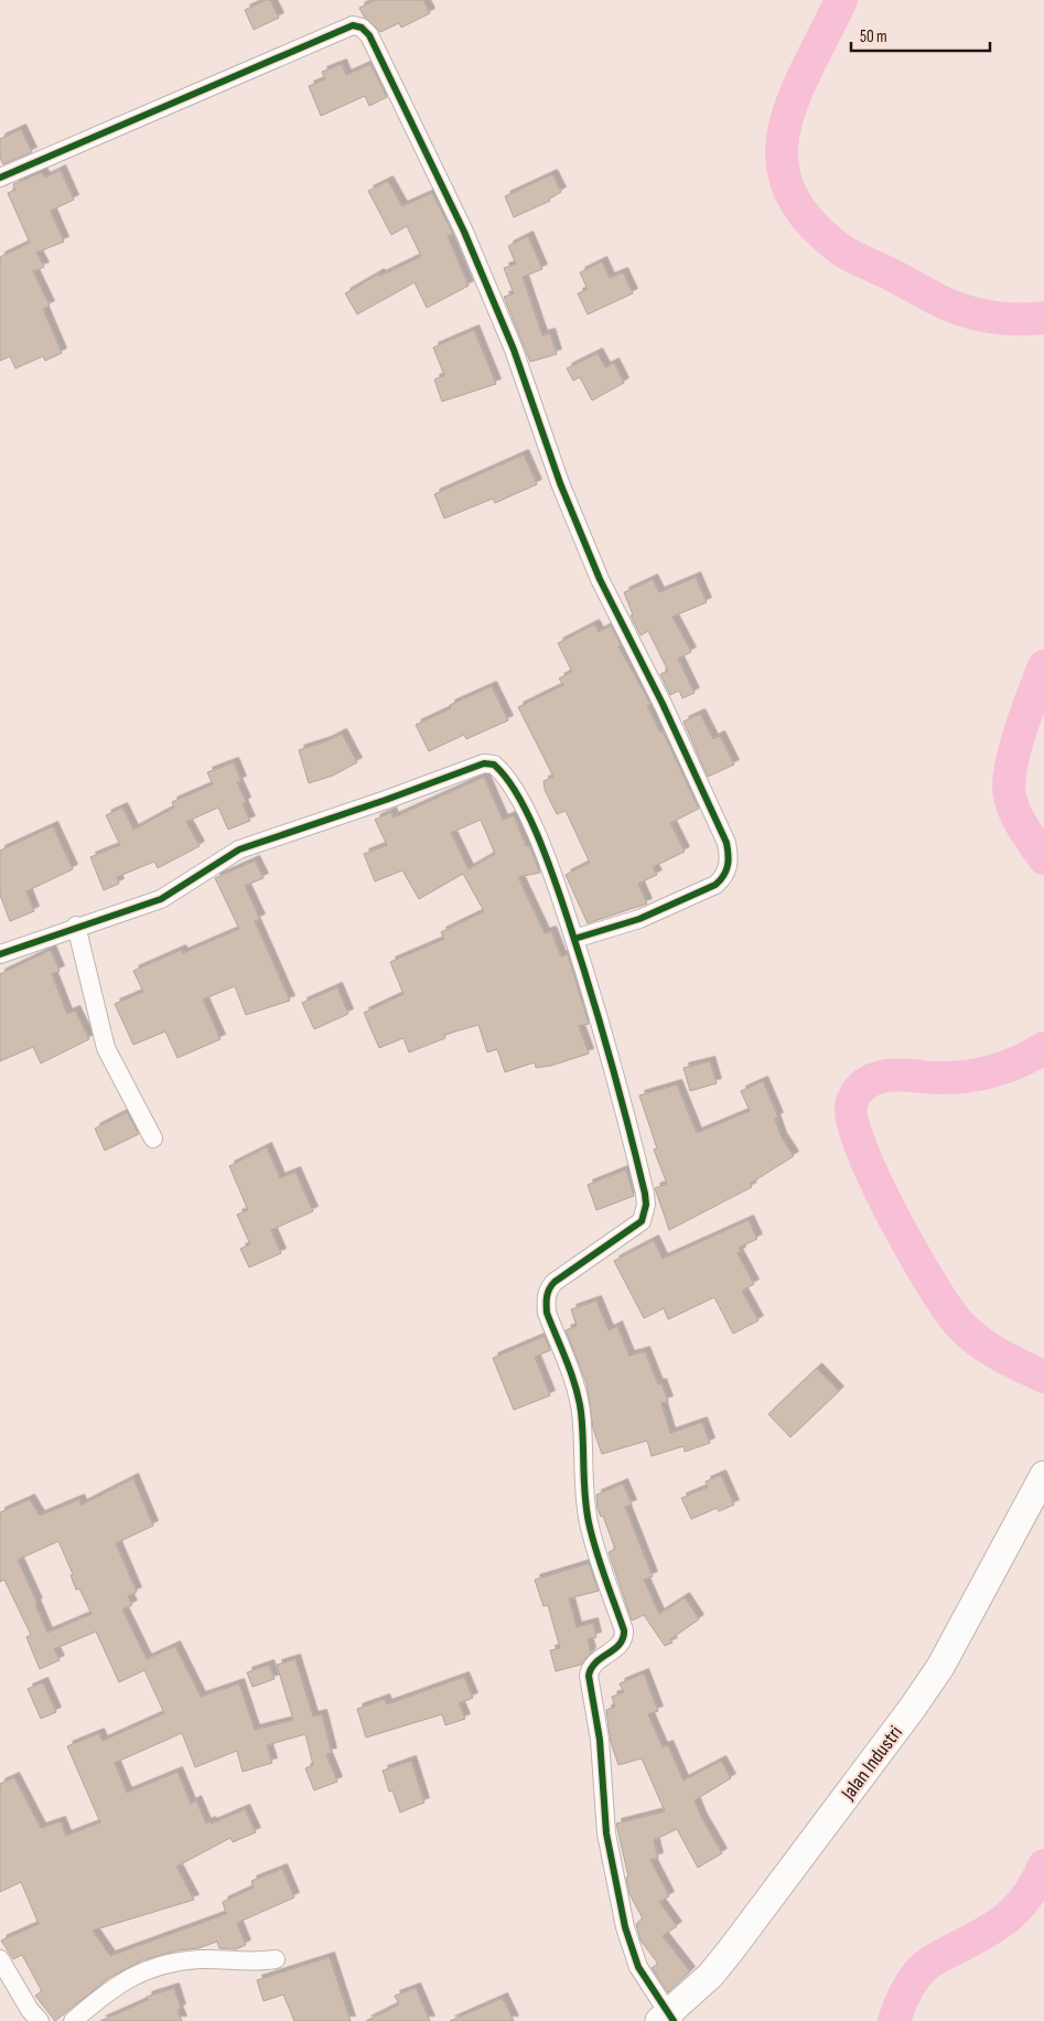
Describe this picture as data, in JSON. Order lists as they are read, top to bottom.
{
  "streets": {
    "main road": ["Jalan Industri"]
  },
  "scale_bar": "50 m"
}
